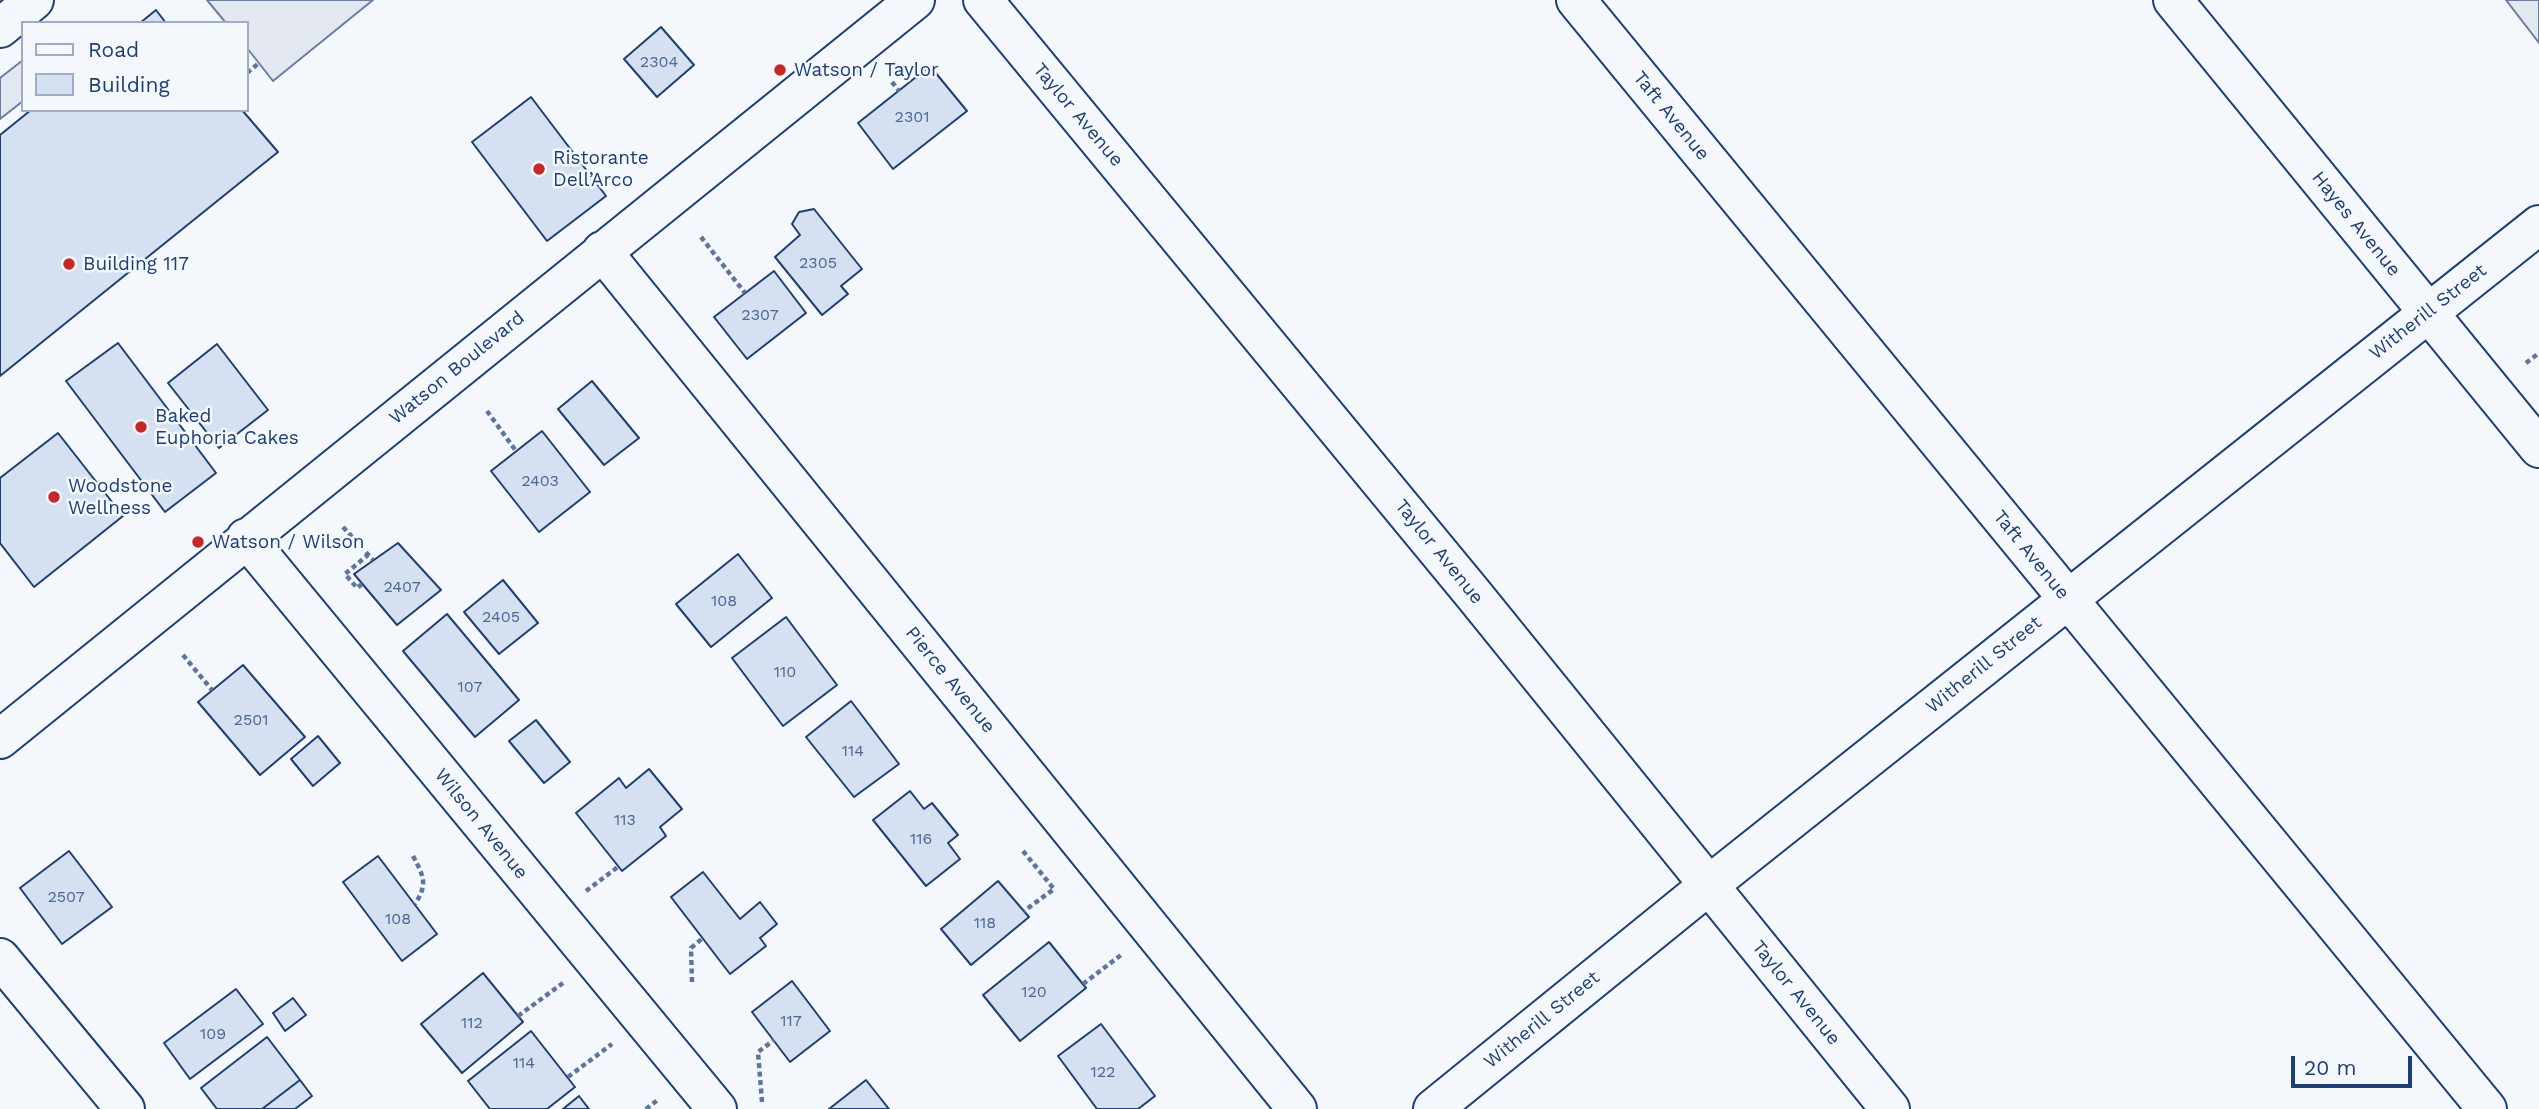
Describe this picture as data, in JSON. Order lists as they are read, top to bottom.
{
  "streets": {
    "street": [
      "Taylor Avenue",
      "Taft Avenue",
      "Hayes Avenue",
      "Witherill Street",
      "Watson Boulevard",
      "Pierce Avenue",
      "Wilson Avenue"
    ]
  },
  "crossings": [
    ["Taylor Avenue", "Witherill Street"],
    ["Taft Avenue", "Witherill Street"],
    ["Hayes Avenue", "Witherill Street"],
    ["Watson Boulevard", "Pierce Avenue"],
    ["Watson Boulevard", "Wilson Avenue"]
  ],
  "places": [
    "Watson / Taylor",
    "Ristorante Dell’Arco",
    "Building 117",
    "Baked Euphoria Cakes",
    "Woodstone Wellness",
    "Watson / Wilson"
  ],
  "house_numbers": [
    "2304",
    "2301",
    "2305",
    "2307",
    "2403",
    "2407",
    "108",
    "2405",
    "110",
    "107",
    "2501",
    "114",
    "113",
    "116",
    "2507",
    "108",
    "118",
    "120",
    "117",
    "112",
    "109",
    "114",
    "122"
  ],
  "legend": ["Road", "Building"],
  "scale_bar": "20 m"
}
